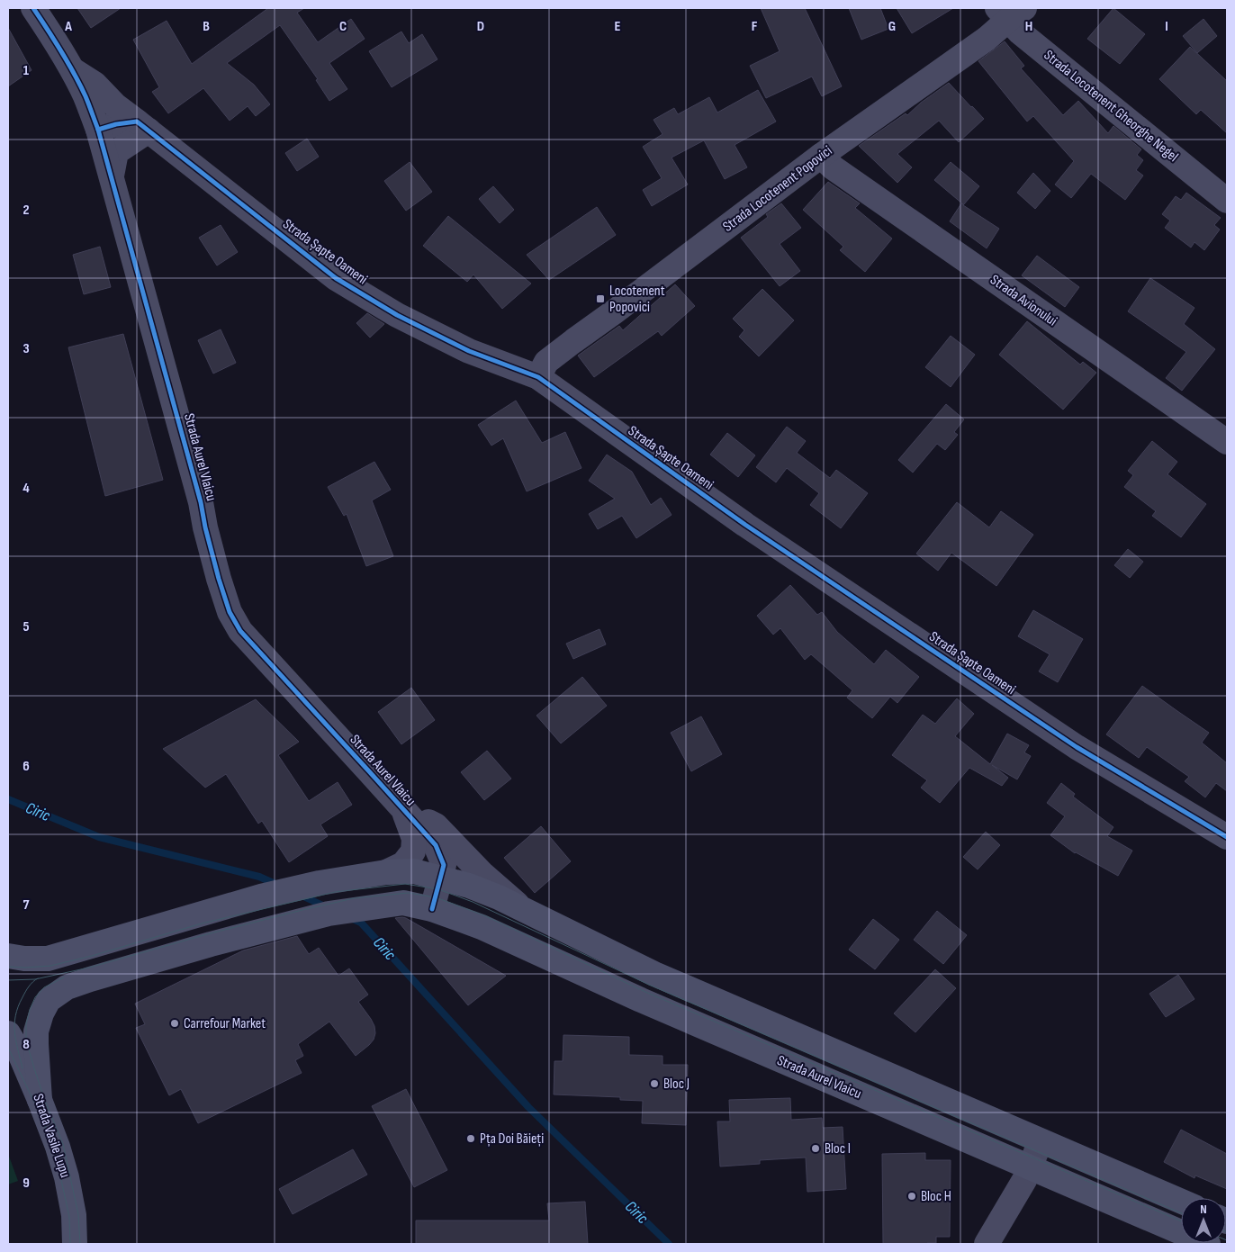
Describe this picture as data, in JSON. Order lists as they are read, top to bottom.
{
  "streets": {
    "main road": ["Strada Aurel Vlaicu", "Strada Vasile Lupu"],
    "street": [
      "Strada Locotenent Gheorghe Negel",
      "Strada Locotenent Popovici",
      "Strada Șapte Oameni",
      "Strada Avionului"
    ]
  },
  "crossings": [
    ["Strada Locotenent Gheorghe Negel", "Strada Locotenent Popovici"],
    ["Strada Locotenent Popovici", "Strada Șapte Oameni"],
    ["Strada Locotenent Popovici", "Strada Avionului"],
    ["Strada Șapte Oameni", "Strada Aurel Vlaicu"],
    ["Strada Aurel Vlaicu", "Strada Vasile Lupu"]
  ],
  "water": ["Ciric"],
  "places": {
    "transit": ["Locotenent Popovici"],
    "other": [
      "Carrefour Market",
      "Bloc J",
      "Pța Doi Băieți",
      "Bloc I",
      "Bloc H"
    ]
  },
  "north": "top",
  "grid": {
    "columns": [
      "A",
      "B",
      "C",
      "D",
      "E",
      "F",
      "G",
      "H",
      "I"
    ],
    "rows": [
      "1",
      "2",
      "3",
      "4",
      "5",
      "6",
      "7",
      "8",
      "9"
    ]
  }
}
